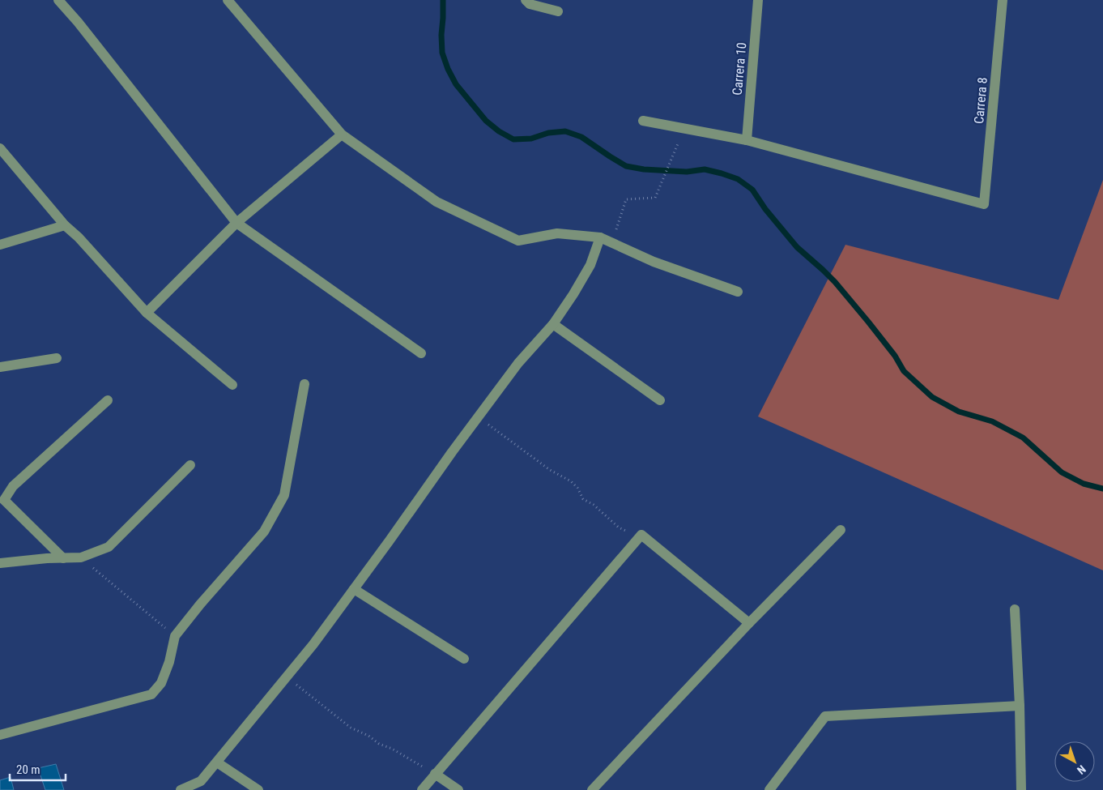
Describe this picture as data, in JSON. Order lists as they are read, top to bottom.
{
  "streets": {
    "street": ["Carrera 10", "Carrera 8"]
  },
  "crossings": [
    ["Carrera 10", "Carrera 8"]
  ],
  "scale_bar": "20 m",
  "north": "bottom right"
}
